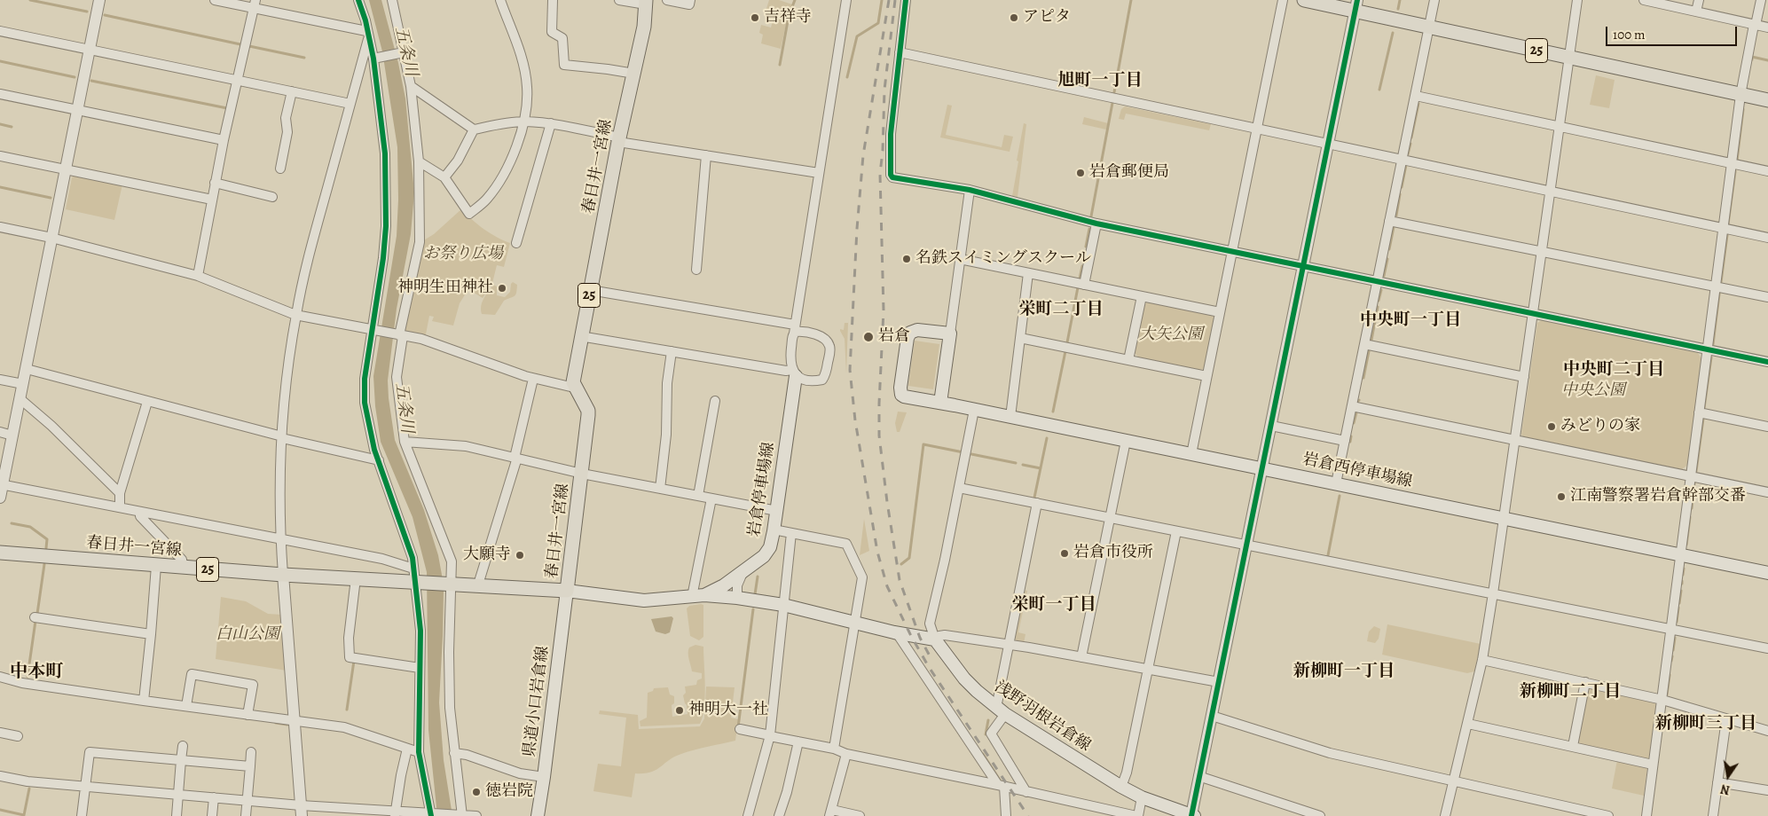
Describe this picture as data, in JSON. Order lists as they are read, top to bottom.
{
  "streets": {
    "main road": [
      "25",
      "春日井一宮線",
      "岩倉西停車場線",
      "岩倉停車場線",
      "県道小口岩倉線",
      "浅野羽根岩倉線"
    ]
  },
  "crossings": [
    ["春日井一宮線", "岩倉停車場線"],
    ["春日井一宮線", "県道小口岩倉線"],
    ["岩倉停車場線", "県道小口岩倉線"]
  ],
  "districts": [
    "旭町一丁目",
    "栄町二丁目",
    "中央町一丁目",
    "中央町二丁目",
    "栄町一丁目",
    "新柳町一丁目",
    "中本町",
    "新柳町二丁目",
    "新柳町三丁目"
  ],
  "water": ["五条川"],
  "parks": [
    "お祭り広場",
    "大矢公園",
    "中央公園",
    "白山公園"
  ],
  "places": [
    "吉祥寺",
    "アピタ",
    "岩倉郵便局",
    "名鉄スイミングスクール",
    "神明生田神社",
    "岩倉",
    "みどりの家",
    "江南警察署岩倉幹部交番",
    "岩倉市役所",
    "大願寺",
    "神明大一社",
    "徳岩院"
  ],
  "scale_bar": "100 m",
  "north": "bottom"
}
